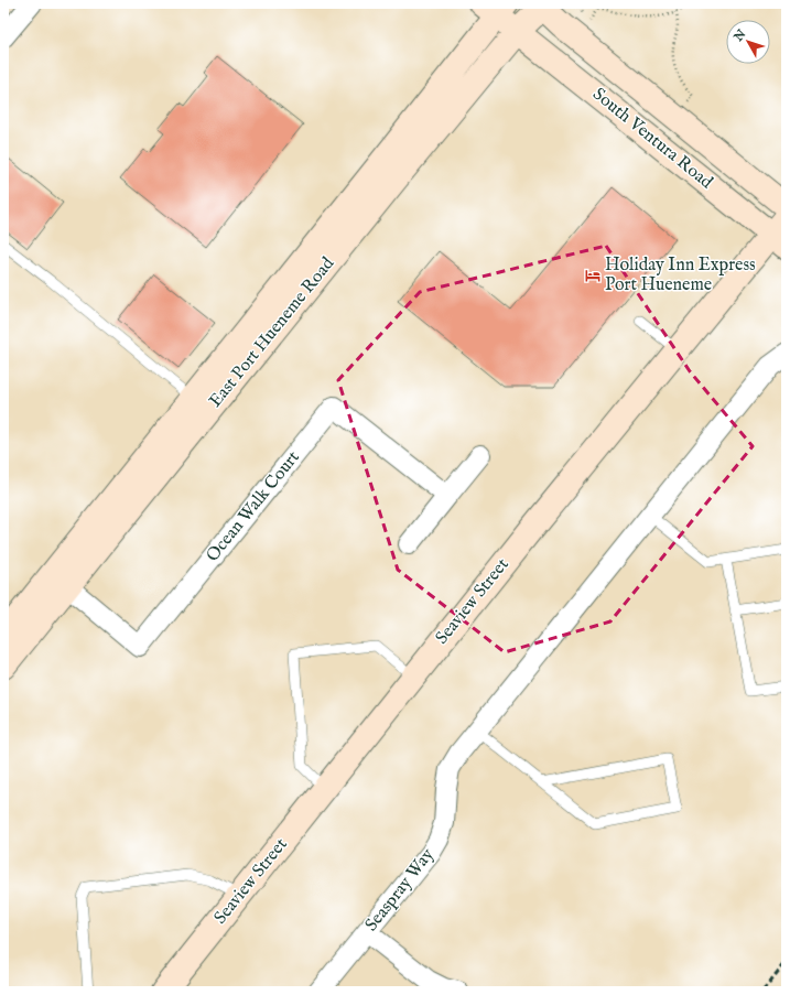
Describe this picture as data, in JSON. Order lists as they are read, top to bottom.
{
  "streets": {
    "street": [
      "South Ventura Road",
      "East Port Hueneme Road",
      "Ocean Walk Court",
      "Seaview Street",
      "Seaspray Way"
    ]
  },
  "crossings": [
    ["South Ventura Road", "East Port Hueneme Road"],
    ["South Ventura Road", "Seaview Street"],
    ["East Port Hueneme Road", "Ocean Walk Court"]
  ],
  "places": {
    "hotel": ["Holiday Inn Express Port Hueneme"]
  },
  "north": "top left"
}
